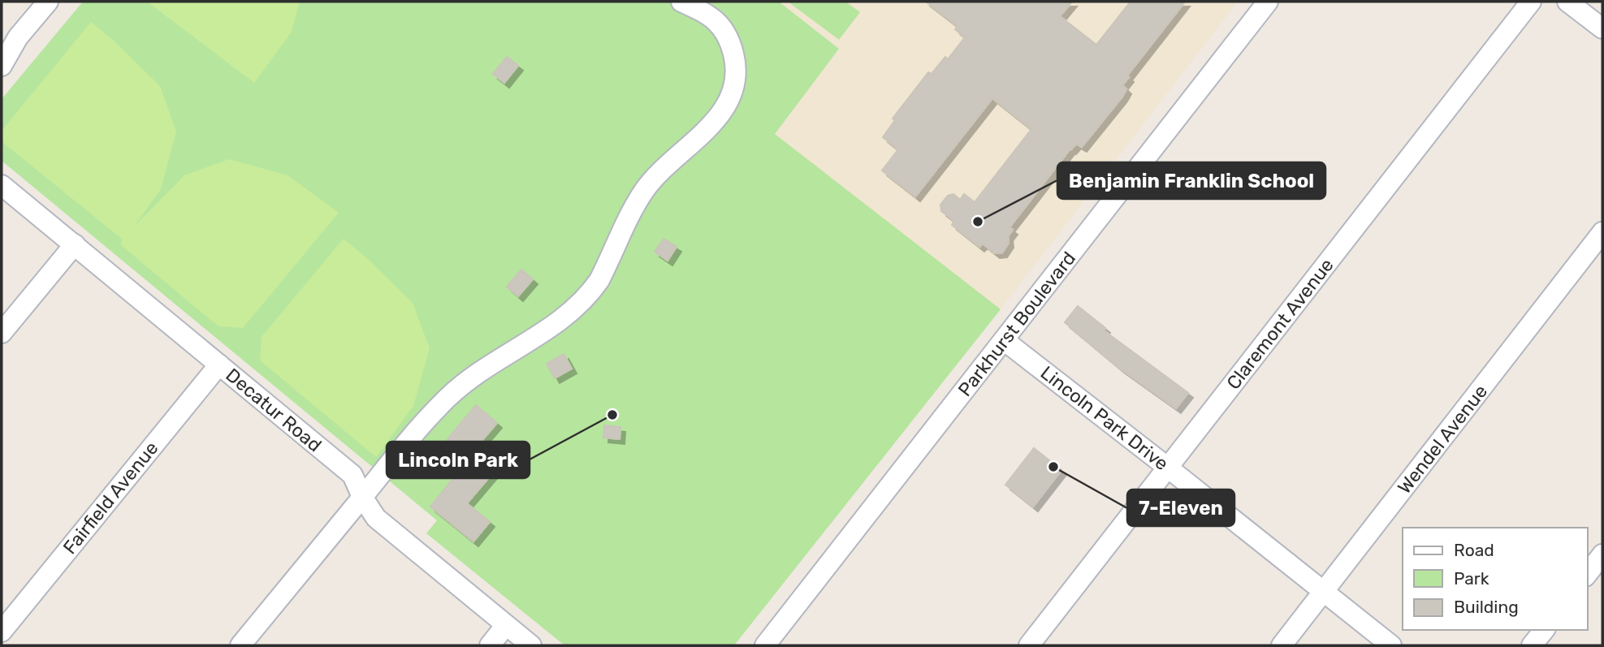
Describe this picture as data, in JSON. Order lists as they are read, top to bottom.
{
  "streets": {
    "street": [
      "Parkhurst Boulevard",
      "Claremont Avenue",
      "Decatur Road",
      "Lincoln Park Drive",
      "Wendel Avenue",
      "Fairfield Avenue"
    ]
  },
  "crossings": [
    ["Parkhurst Boulevard", "Lincoln Park Drive"],
    ["Claremont Avenue", "Lincoln Park Drive"],
    ["Decatur Road", "Fairfield Avenue"],
    ["Lincoln Park Drive", "Wendel Avenue"]
  ],
  "places": ["Benjamin Franklin School", "Lincoln Park", "7-Eleven"],
  "legend": ["Road", "Park", "Building"]
}
